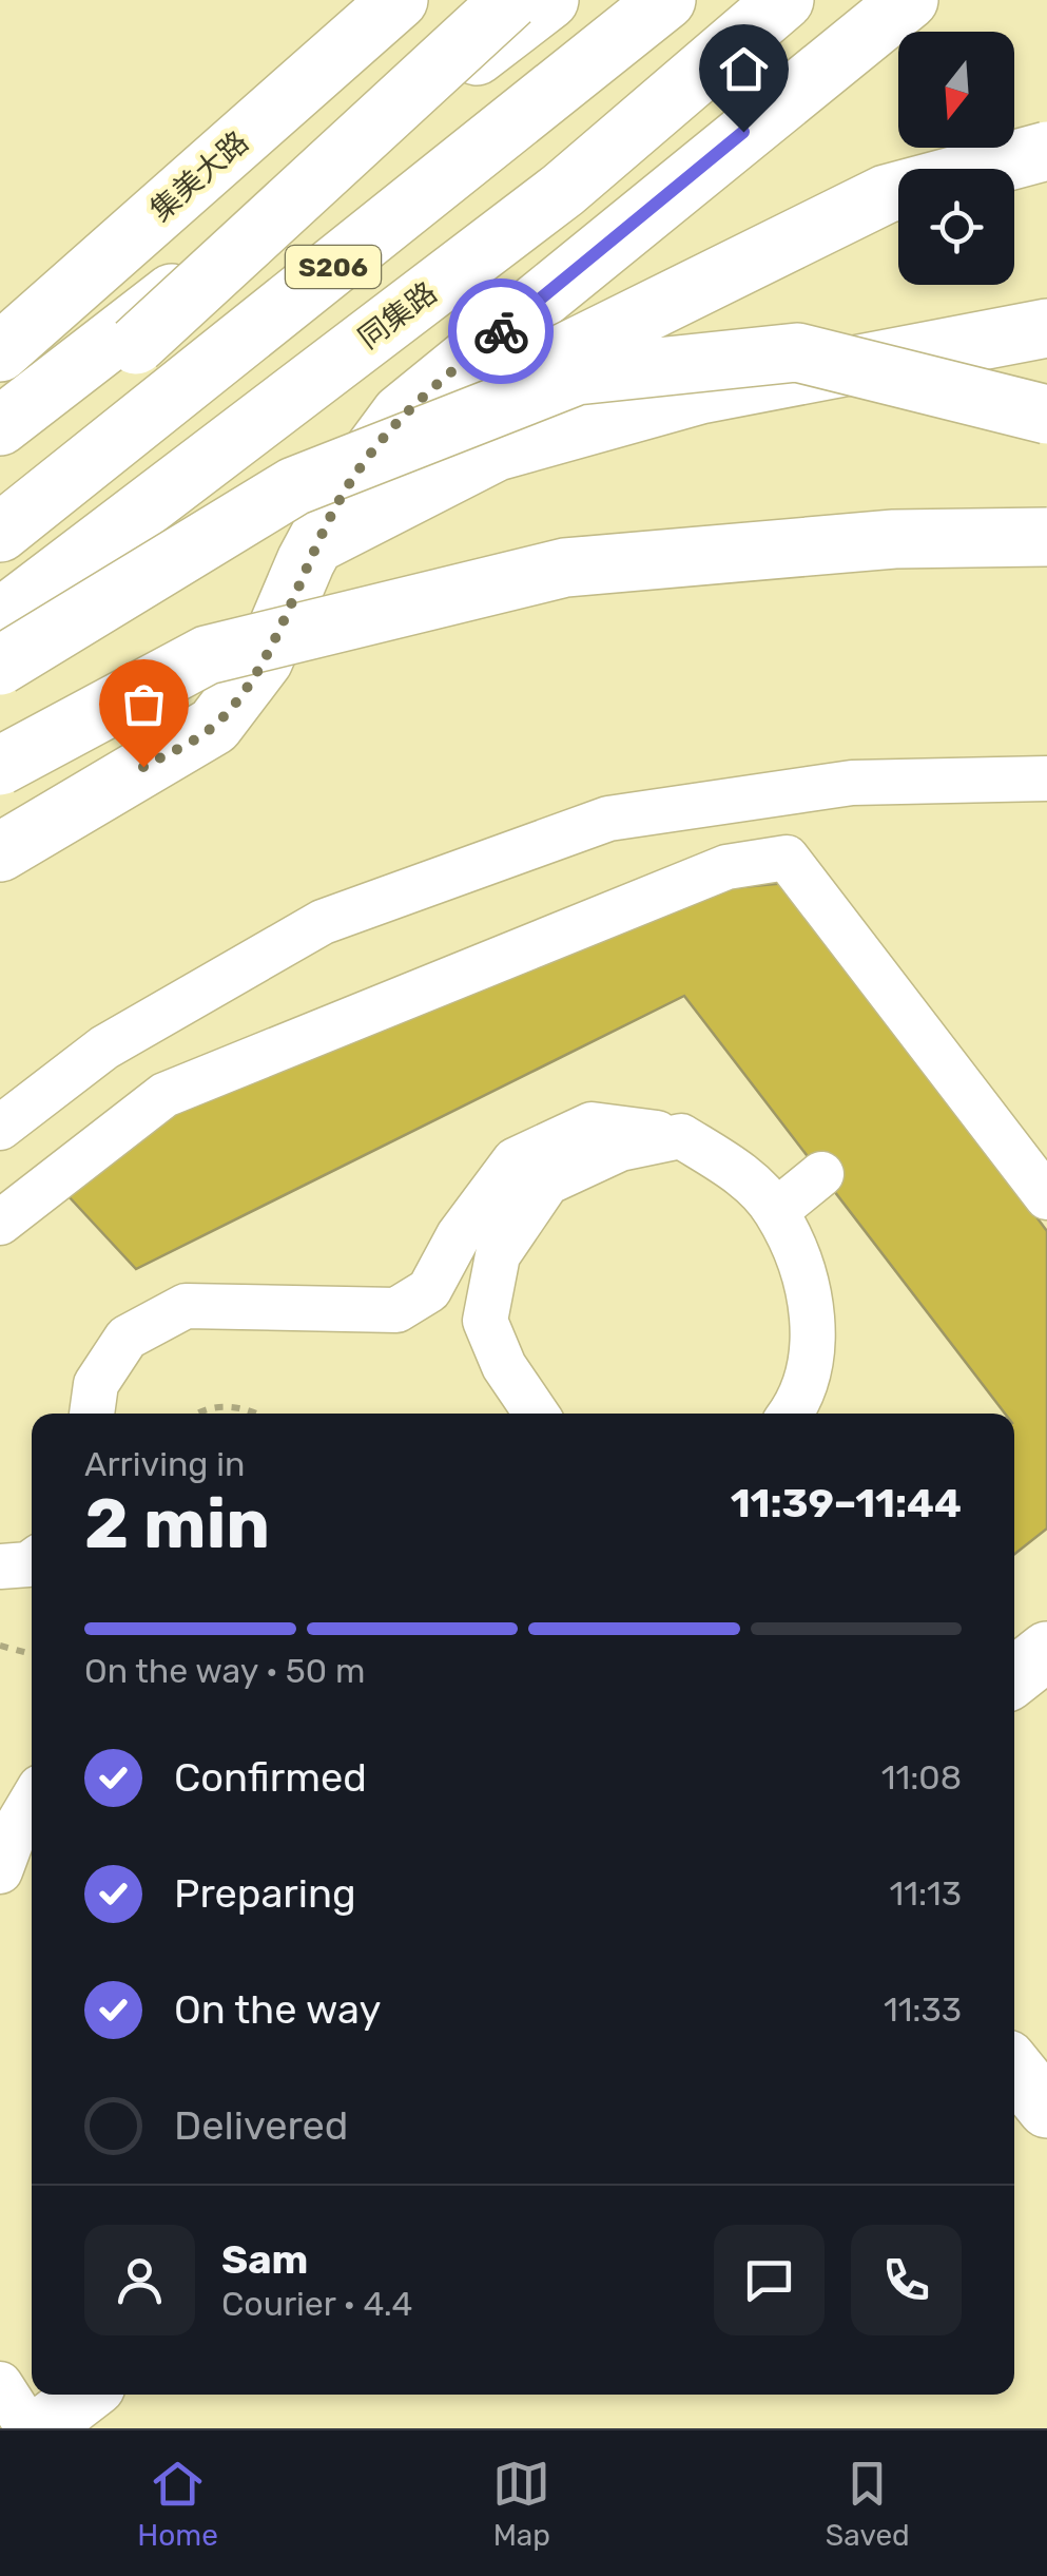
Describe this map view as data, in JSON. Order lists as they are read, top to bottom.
{
  "streets": {
    "main road": ["集美大路", "S206", "同集路"]
  },
  "north": "bottom",
  "page": {
    "heading": ["2 min", "Arriving in", "11:39–11:44"],
    "panel": ["Sam", "Courier · 4.4"],
    "bar": "On the way · 50 m",
    "list": [
      ["Confirmed", "11:08"],
      ["Preparing", "11:13"],
      ["On the way", "11:33"],
      "Delivered"
    ],
    "tabs": ["Home", "Map", "Saved"]
  }
}
